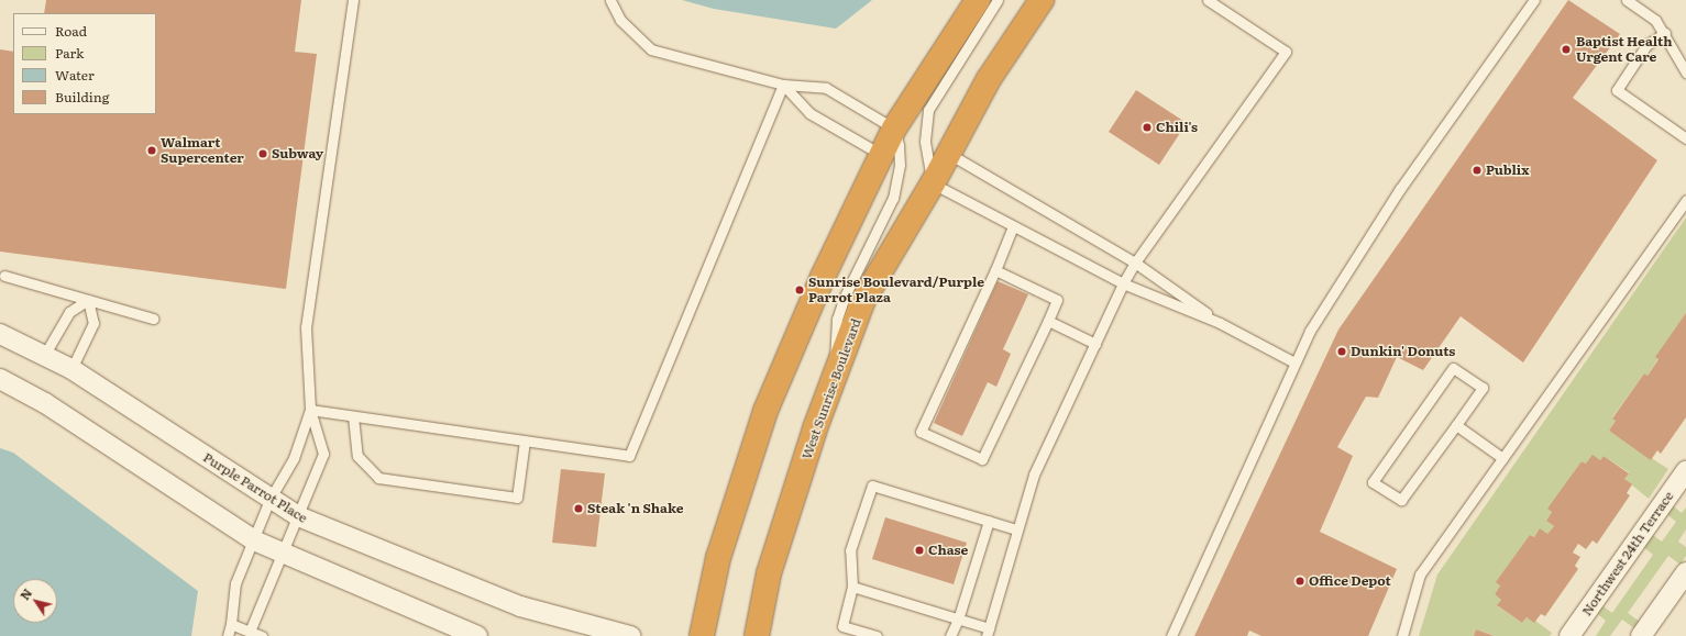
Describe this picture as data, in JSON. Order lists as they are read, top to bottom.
{
  "streets": {
    "highway": ["West Sunrise Boulevard"],
    "street": ["Purple Parrot Place", "Northwest 24th Terrace"]
  },
  "places": [
    "Baptist Health Urgent Care",
    "Chili's",
    "Walmart Supercenter",
    "Subway",
    "Publix",
    "Sunrise Boulevard/Purple Parrot Plaza",
    "Dunkin' Donuts",
    "Steak 'n Shake",
    "Chase",
    "Office Depot"
  ],
  "legend": [
    "Road",
    "Park",
    "Water",
    "Building"
  ],
  "north": "top left"
}
